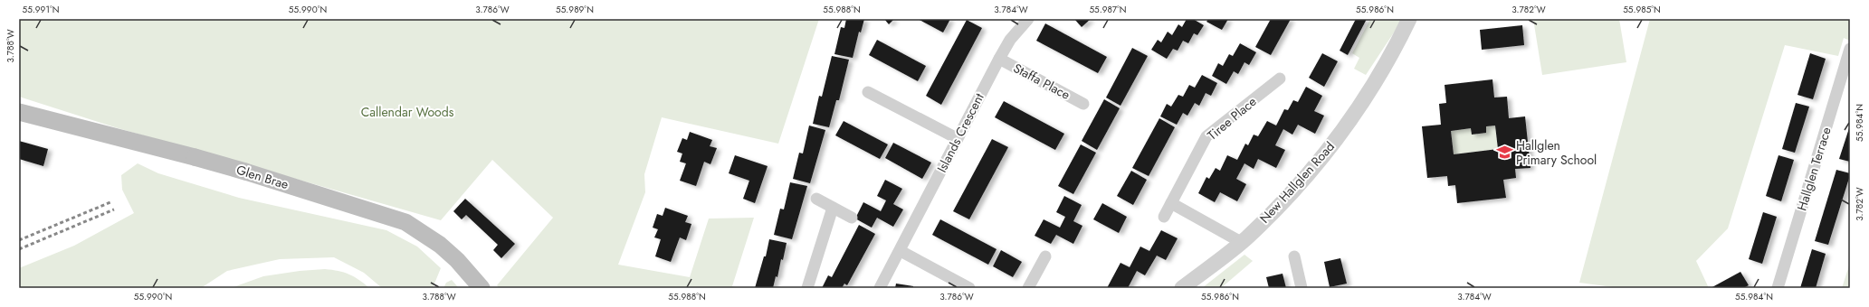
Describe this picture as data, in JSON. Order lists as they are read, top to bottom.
{
  "streets": {
    "main road": ["Glen Brae"],
    "street": [
      "Staffa Place",
      "Tiree Place",
      "Islands Crescent",
      "Hallglen Terrace",
      "New Hallglen Road"
    ]
  },
  "crossings": [
    ["Staffa Place", "Islands Crescent"]
  ],
  "parks": ["Callendar Woods"],
  "places": {
    "school or university": ["Hallglen Primary School"]
  },
  "coordinates": [
    "55.991°N",
    "55.990°N",
    "3.786°W",
    "55.989°N",
    "55.988°N",
    "3.784°W",
    "55.987°N",
    "55.986°N",
    "3.782°W",
    "55.985°N",
    "3.788°W",
    "55.984°N"
  ]
}
